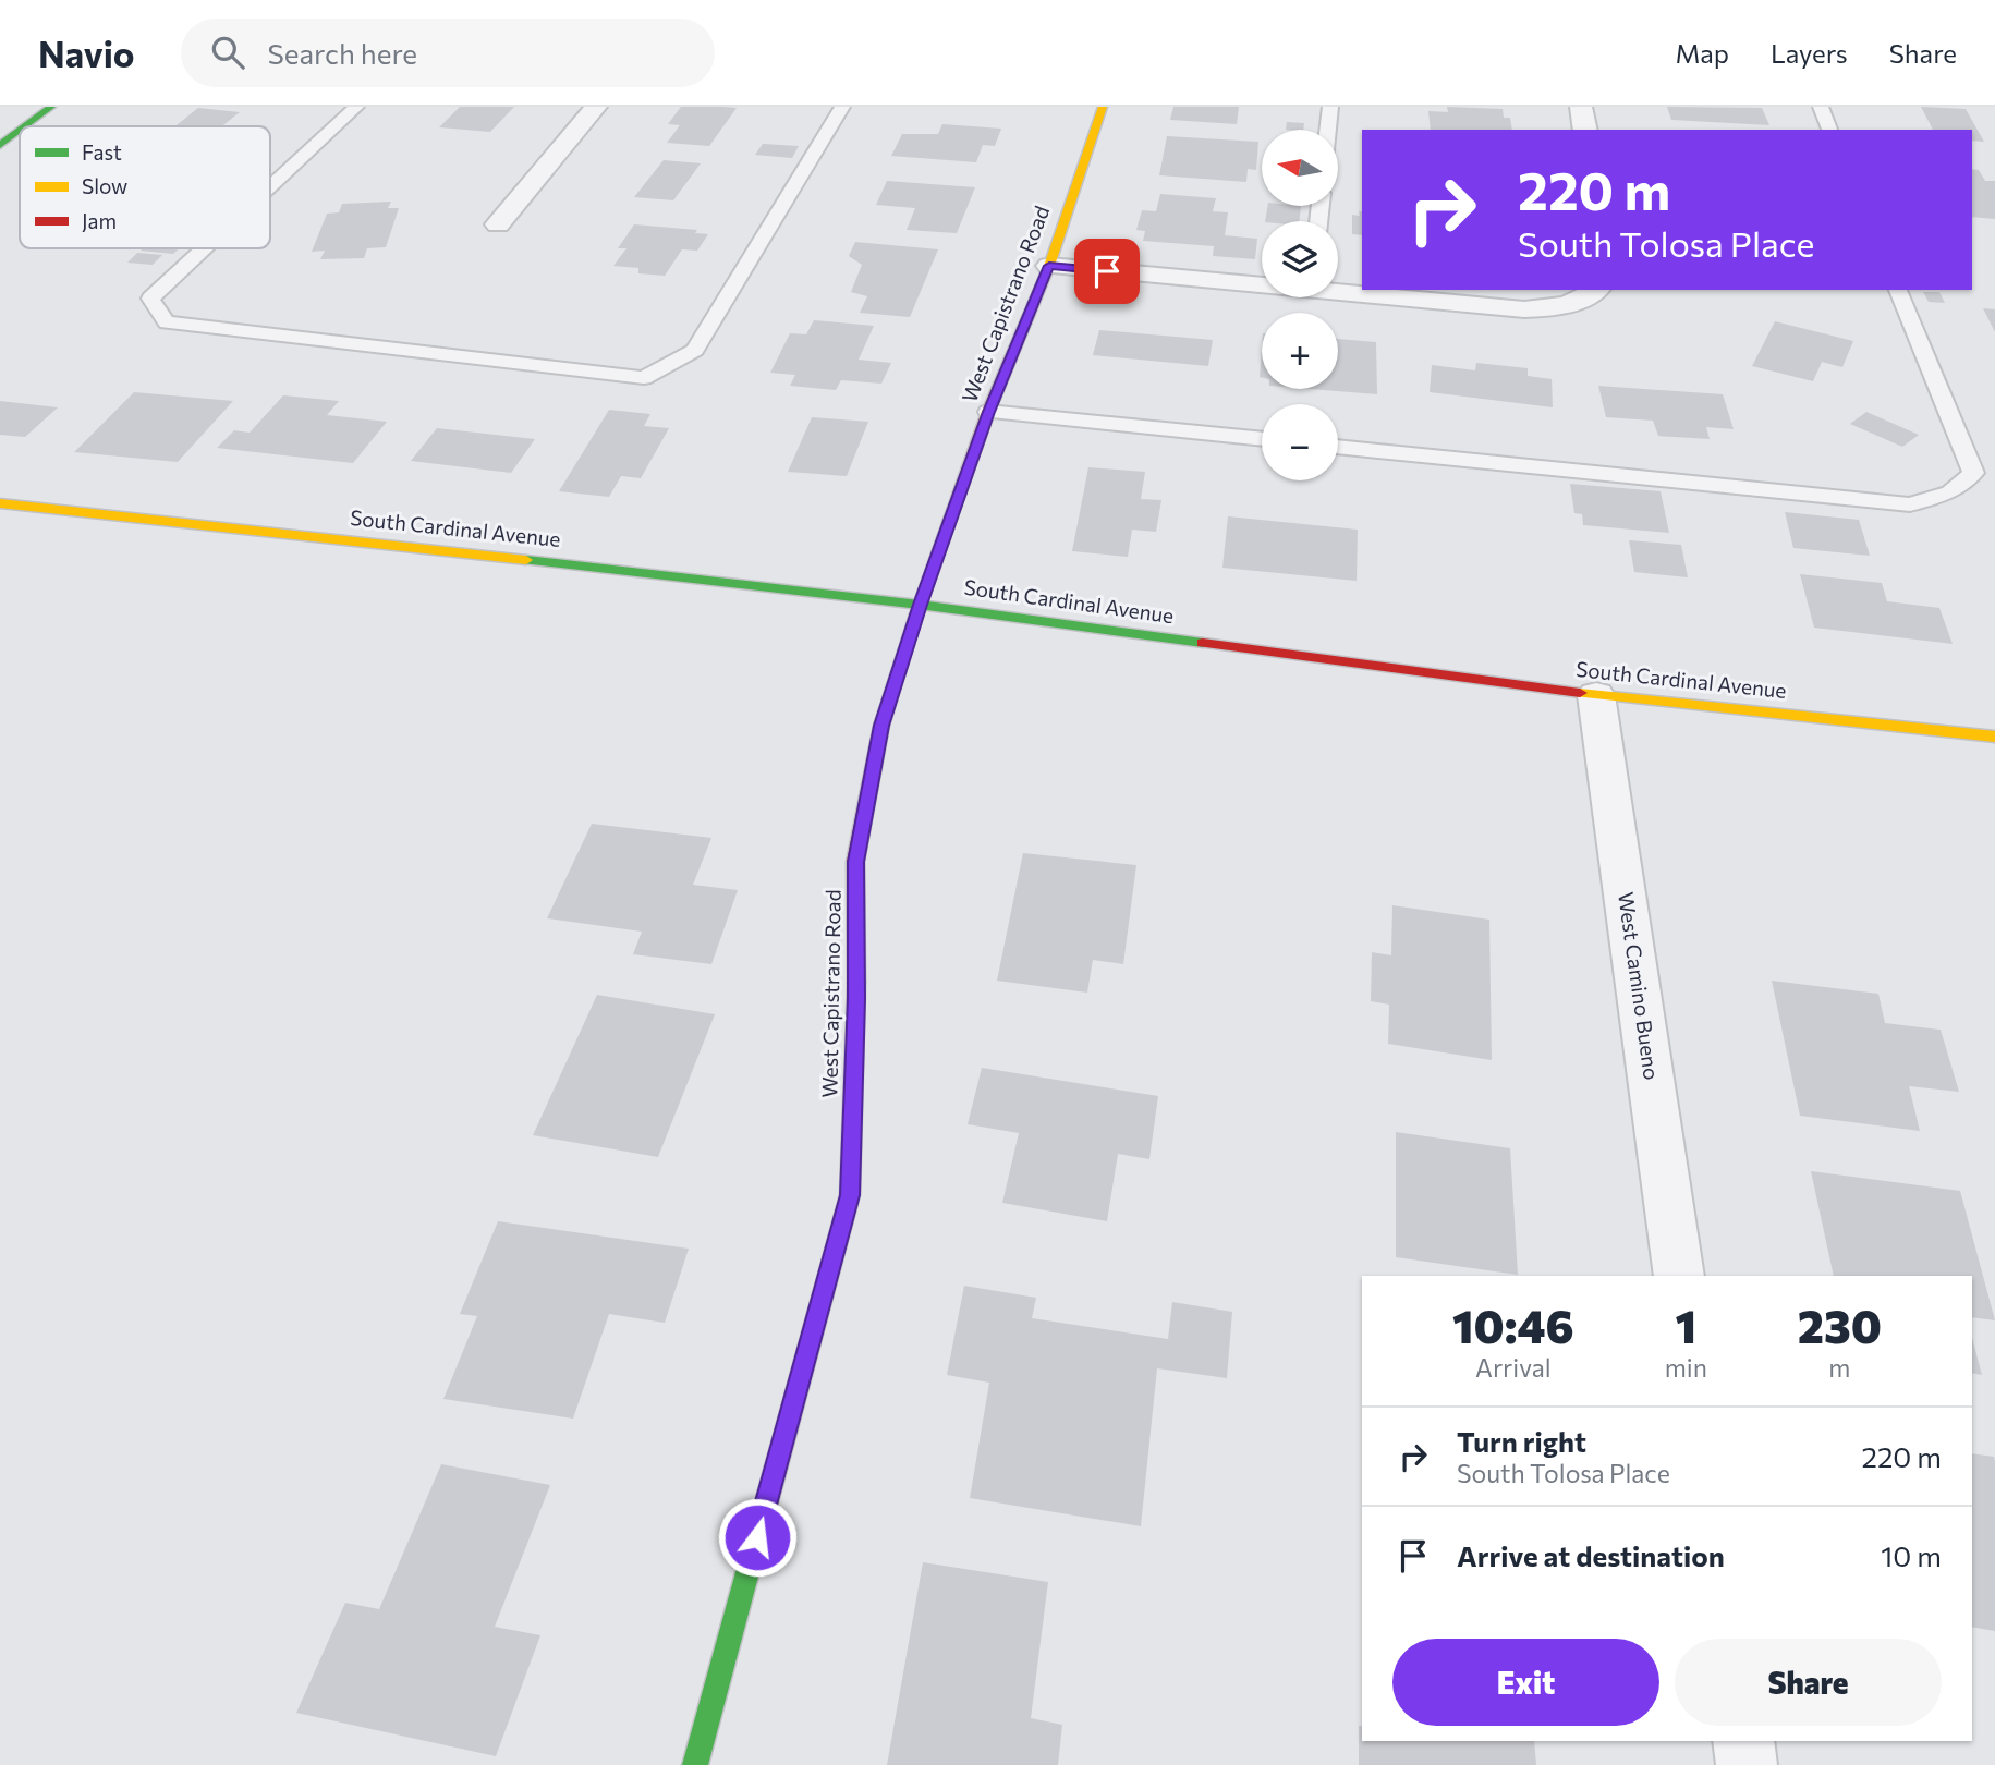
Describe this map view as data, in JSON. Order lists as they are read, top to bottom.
{
  "streets": {
    "street": ["West Capistrano Road", "South Cardinal Avenue", "West Camino Bueno"]
  },
  "crossings": [
    ["West Capistrano Road", "South Cardinal Avenue"],
    ["South Cardinal Avenue", "West Camino Bueno"]
  ],
  "legend": ["Fast", "Slow", "Jam"],
  "north": "left",
  "page": {
    "header": "Navio",
    "search": "Search here",
    "nav": ["Map", "Layers", "Share"],
    "map_buttons": ["+", "−"],
    "turn": ["220 m", "South Tolosa Place"],
    "eta": [
      "10:46",
      "Arrival",
      "1",
      "min",
      "230",
      "m"
    ],
    "list": [
      {
        "name": "Turn right",
        "note": "South Tolosa Place",
        "value": "220 m"
      },
      {
        "name": "Arrive at destination",
        "value": "10 m"
      }
    ],
    "buttons": ["Exit", "Share"]
  }
}
